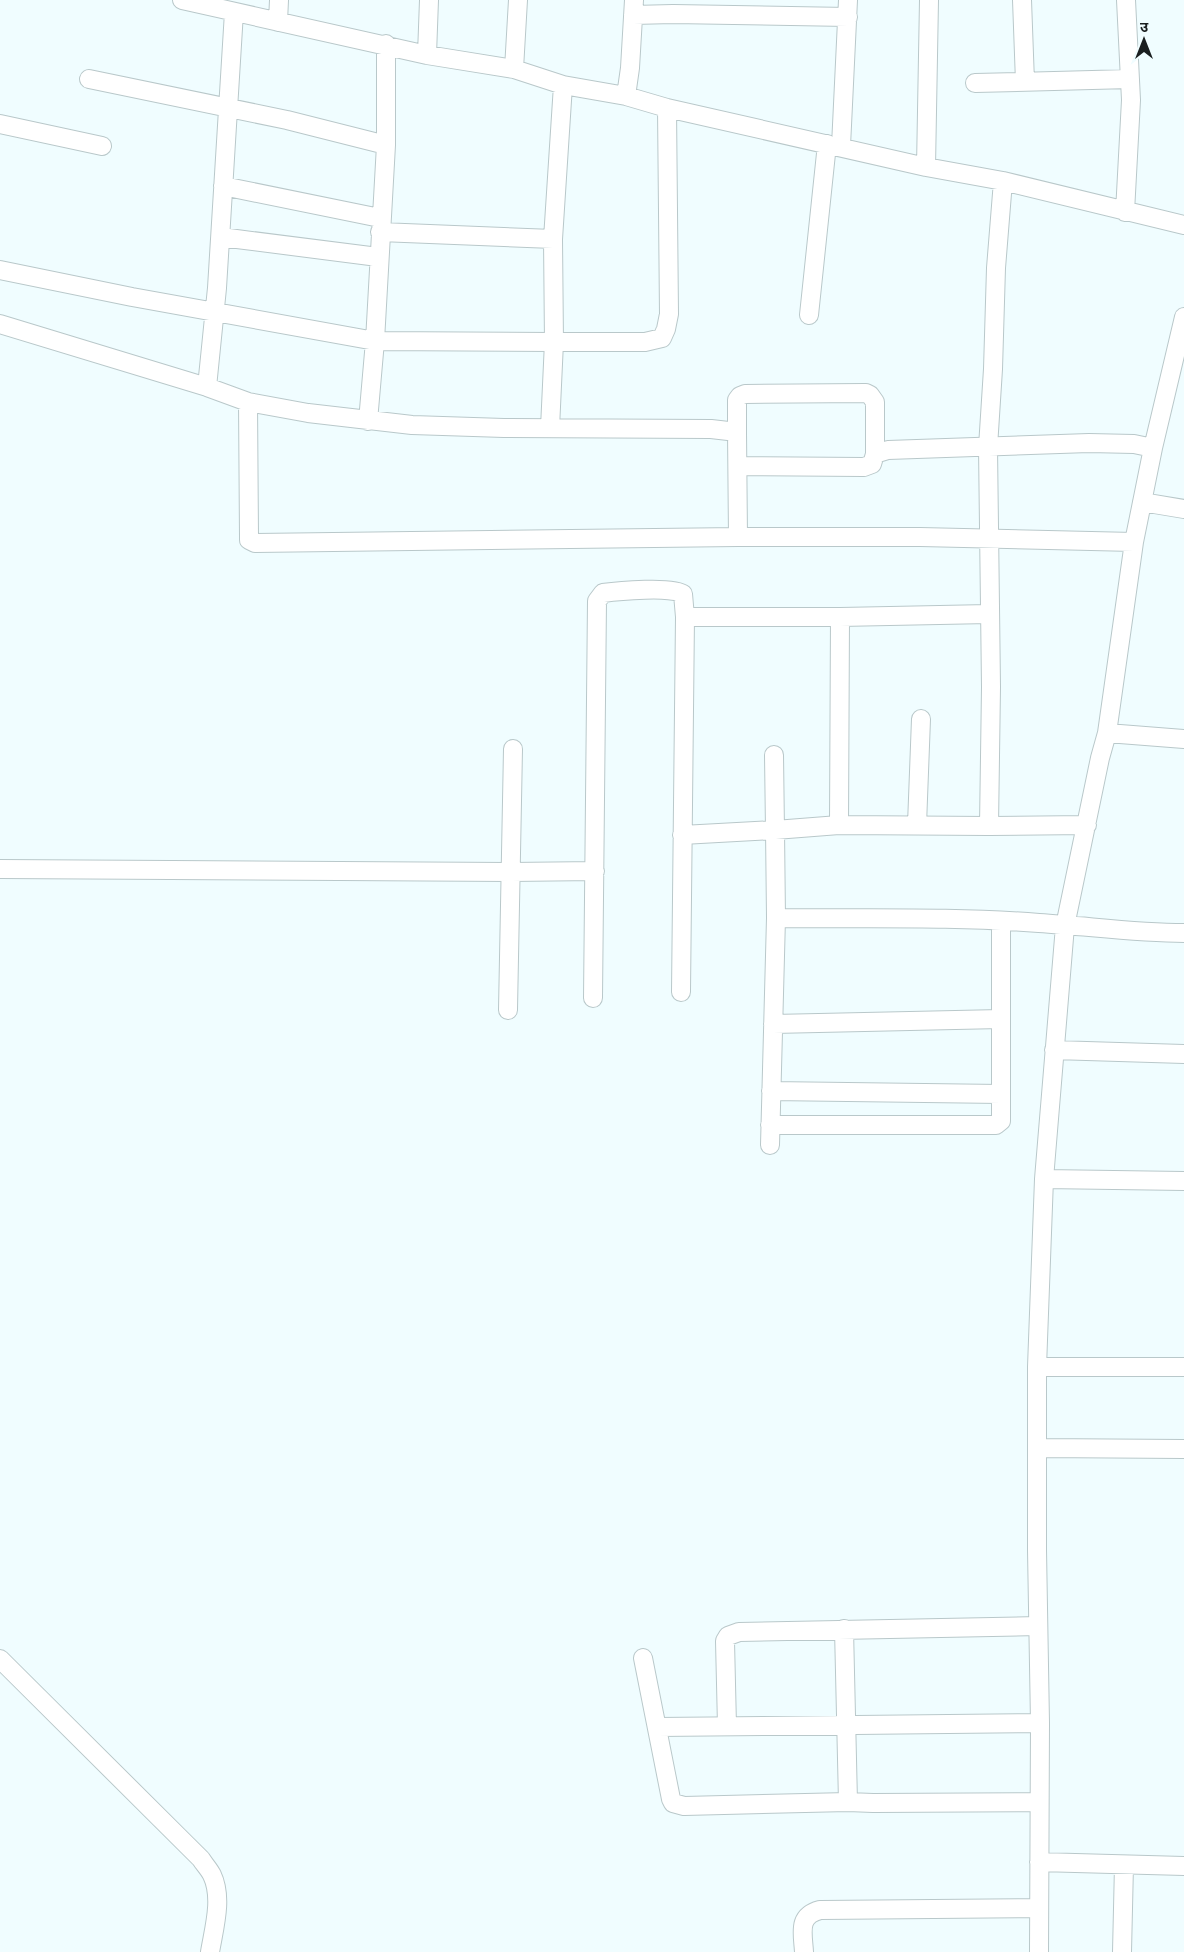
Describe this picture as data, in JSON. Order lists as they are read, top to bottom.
{
  "north": "top"
}
